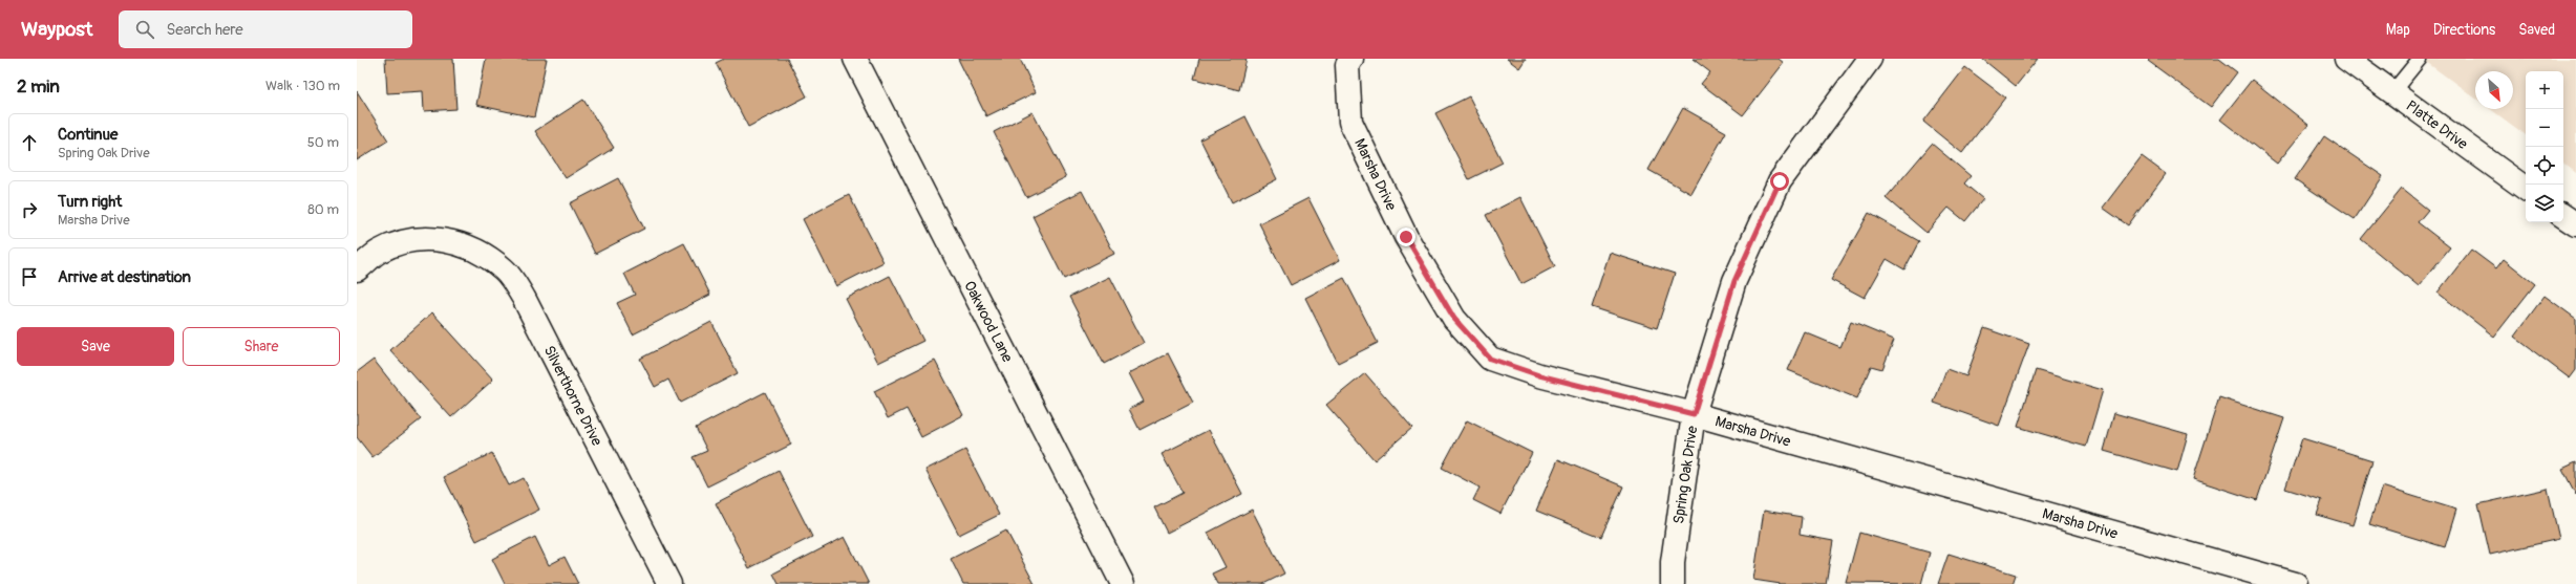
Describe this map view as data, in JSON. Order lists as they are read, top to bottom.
{
  "streets": {
    "street": [
      "Platte Drive",
      "Marsha Drive",
      "Oakwood Lane",
      "Silverthorne Drive",
      "Spring Oak Drive"
    ]
  },
  "crossings": [
    ["Marsha Drive", "Spring Oak Drive"]
  ],
  "north": "bottom right",
  "page": {
    "header": "Waypost",
    "search": "Search here",
    "nav": ["Map", "Directions", "Saved"],
    "heading": ["2 min", "Walk · 130 m"],
    "map_buttons": ["+", "−"],
    "list": [
      ["Continue", "Spring Oak Drive", "50 m"],
      ["Turn right", "Marsha Drive", "80 m"],
      "Arrive at destination"
    ],
    "buttons": ["Save", "Share"]
  }
}
